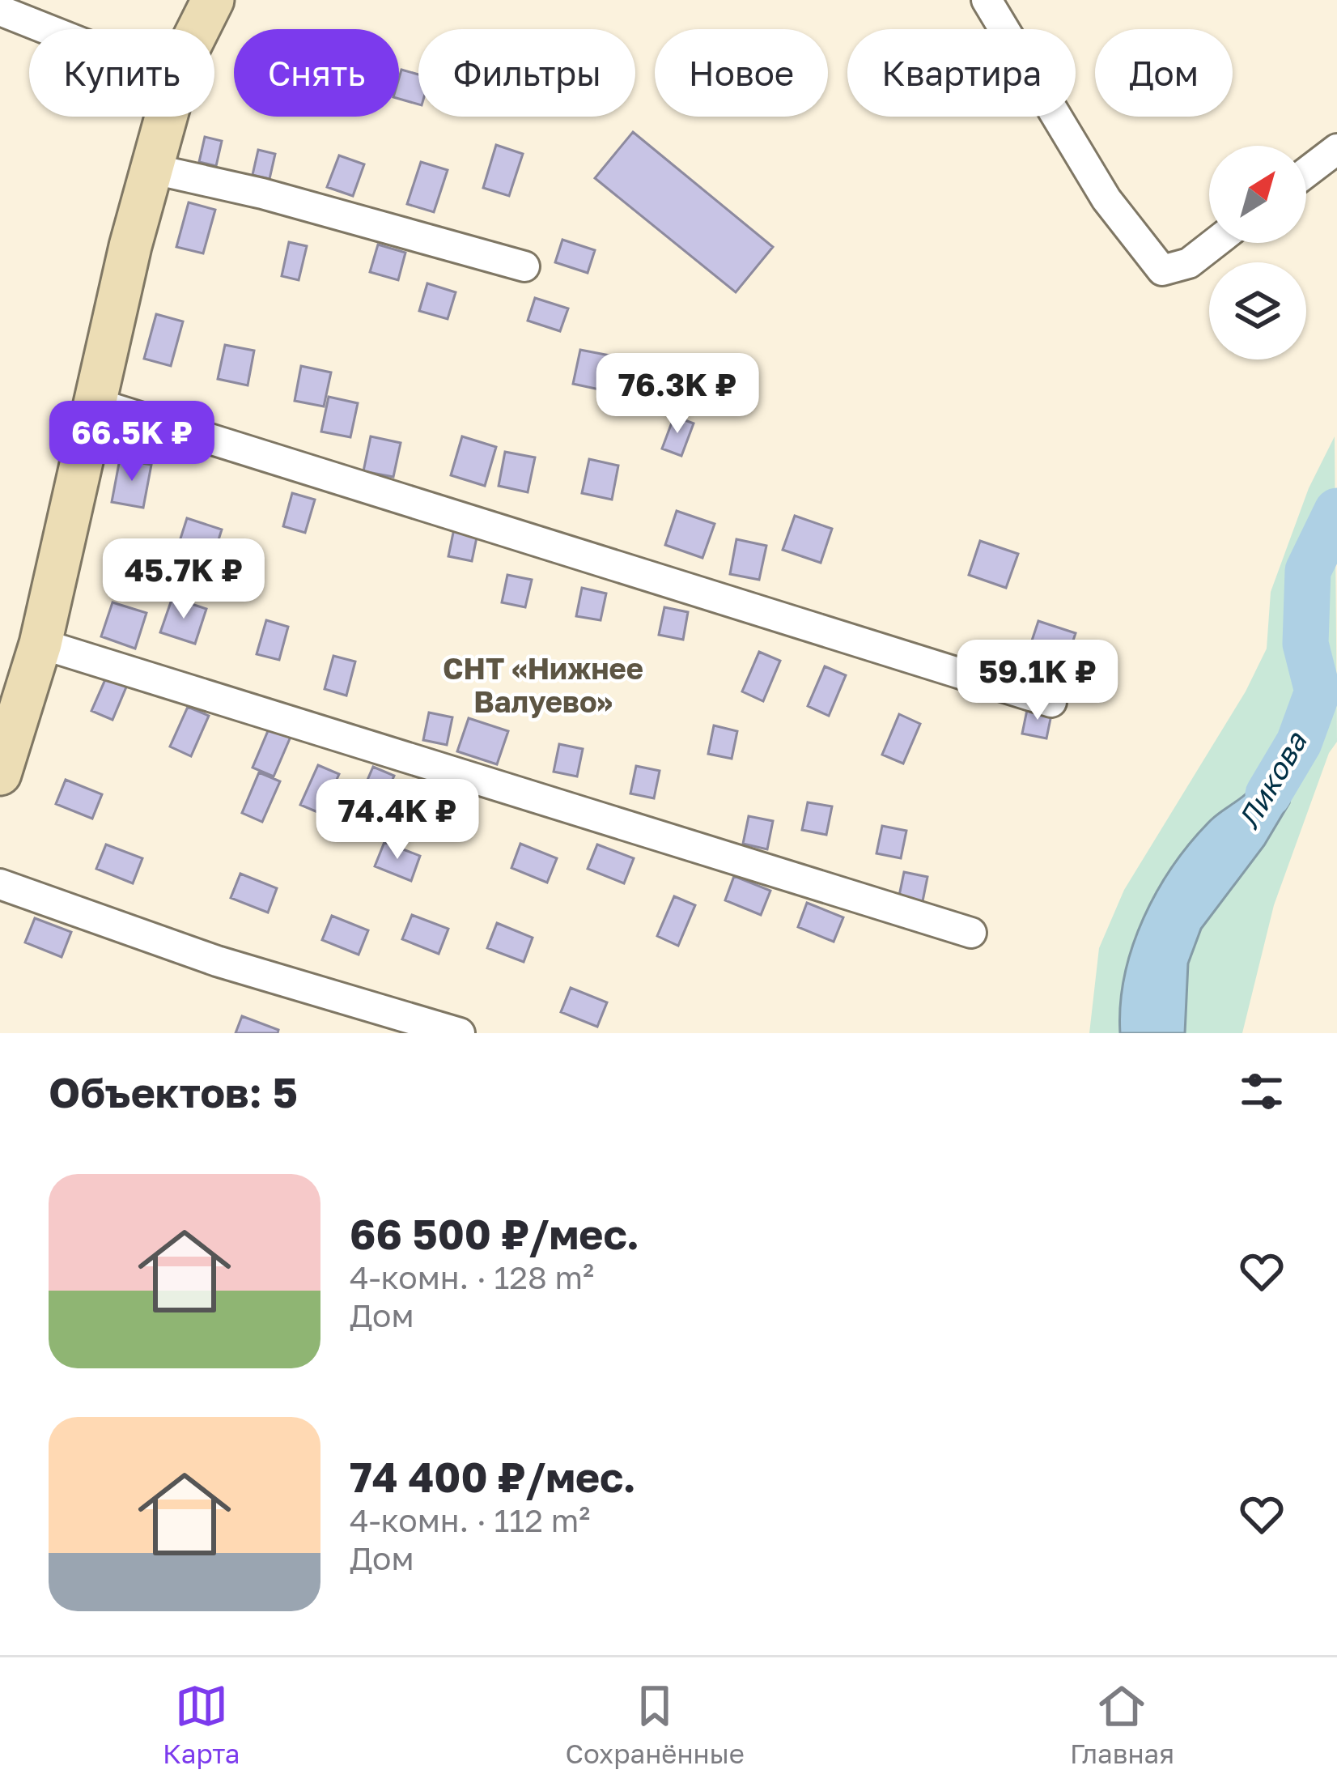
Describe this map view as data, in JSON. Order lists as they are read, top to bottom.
{
  "districts": ["СНТ «Нижнее Валуево»"],
  "water": ["Ликова"],
  "north": "top right",
  "page": {
    "chip": [
      "Купить",
      "Снять",
      "Фильтры",
      "Новое",
      "Квартира",
      "Дом"
    ],
    "price": [
      "76.3K ₽",
      "66.5K ₽",
      "45.7K ₽",
      "59.1K ₽",
      "74.4K ₽"
    ],
    "heading": "Объектов: 5",
    "list": [
      {
        "name": "66 500 ₽/мес.",
        "note": "4-комн. · 128 m² · Дом"
      },
      {
        "name": "74 400 ₽/мес.",
        "note": "4-комн. · 112 m² · Дом"
      }
    ],
    "tabs": ["Карта", "Сохранённые", "Главная"]
  }
}
